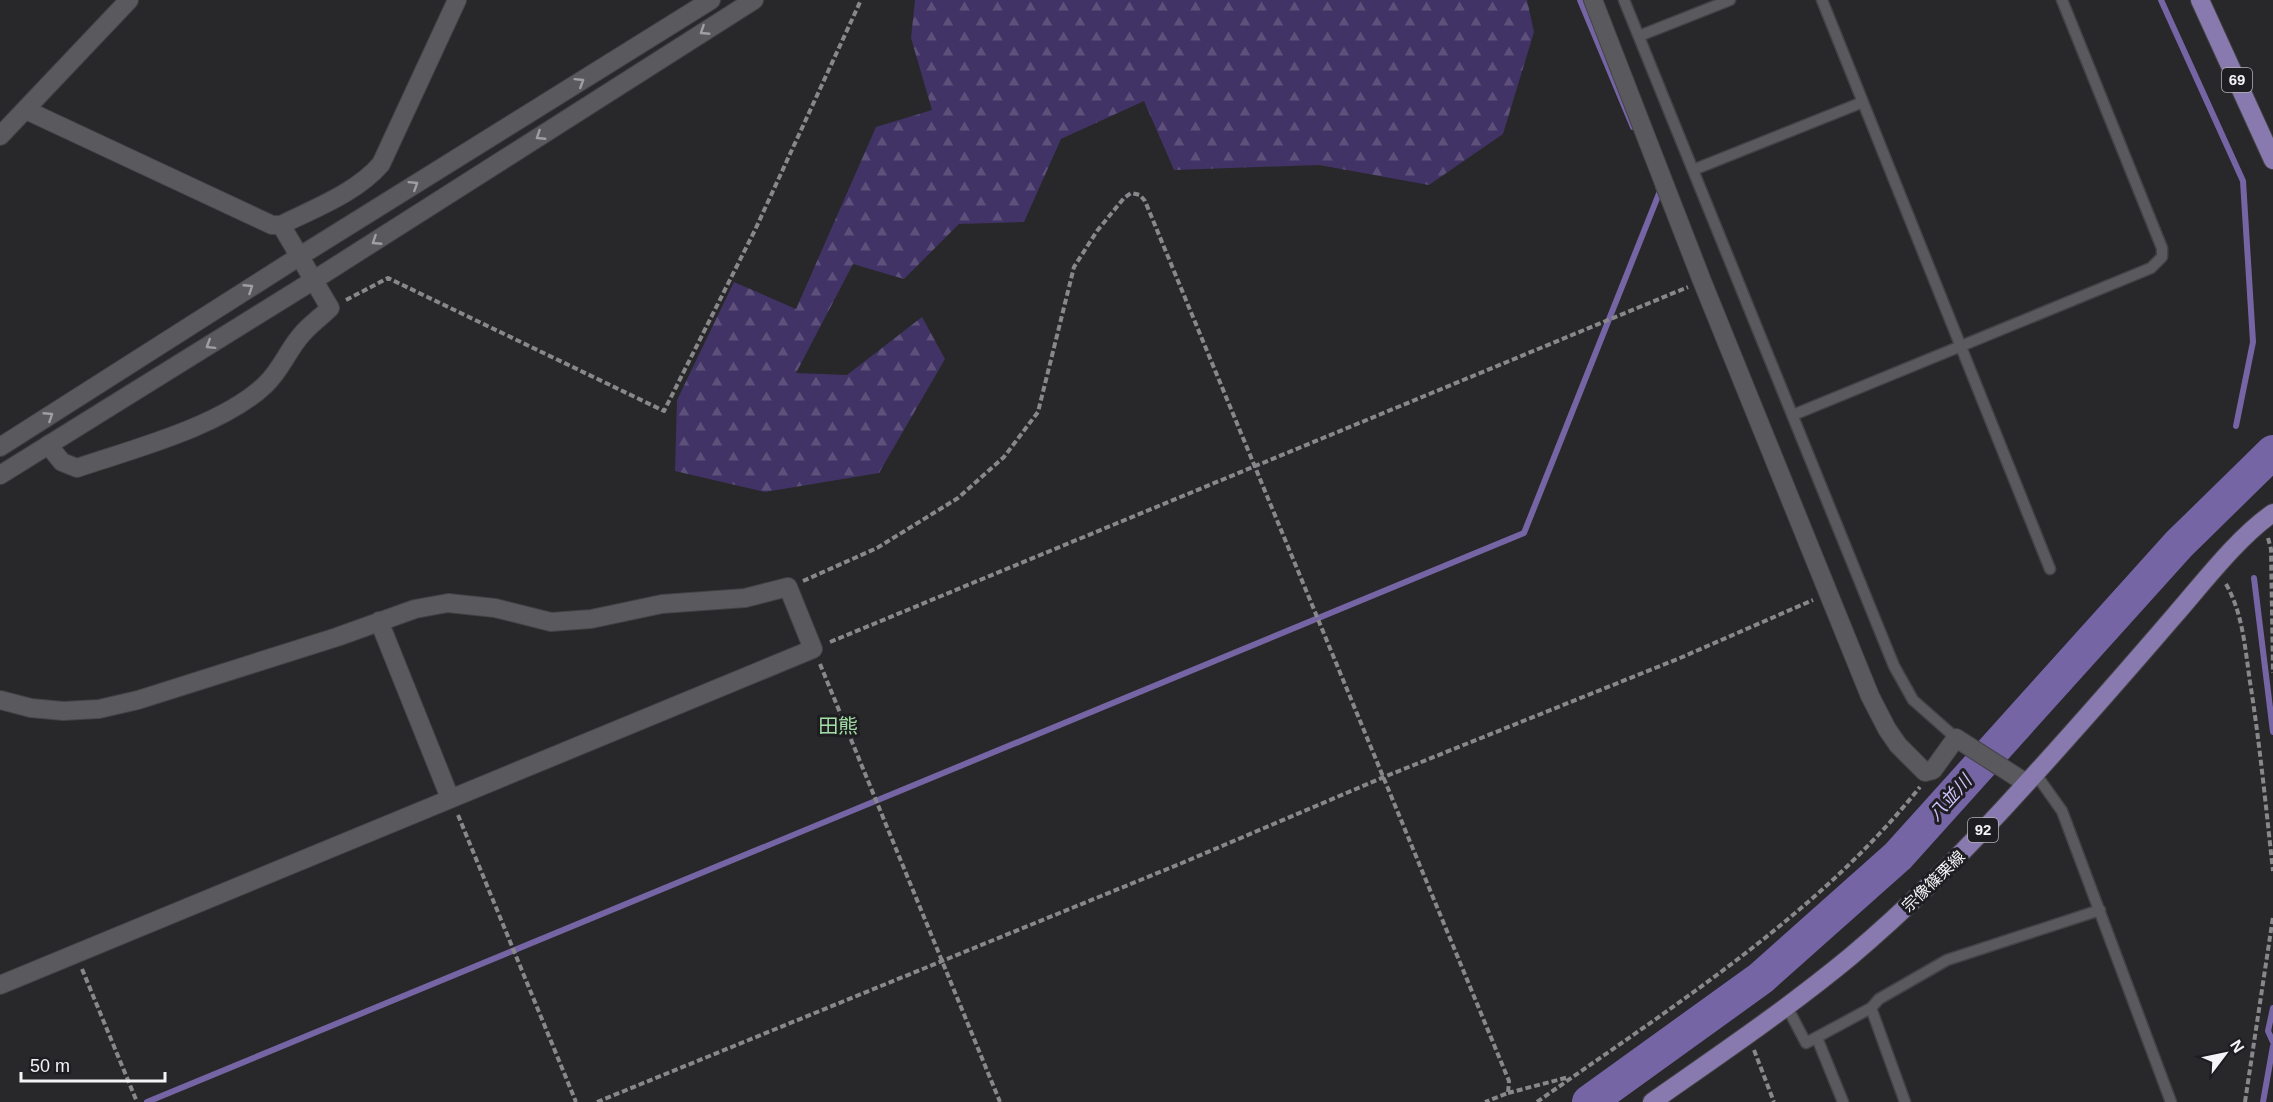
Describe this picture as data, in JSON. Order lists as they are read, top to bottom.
{
  "streets": {
    "main road": ["69", "92", "宗像篠栗線"]
  },
  "districts": ["田熊"],
  "water": ["八並川"],
  "scale_bar": "50 m",
  "north": "top right"
}
